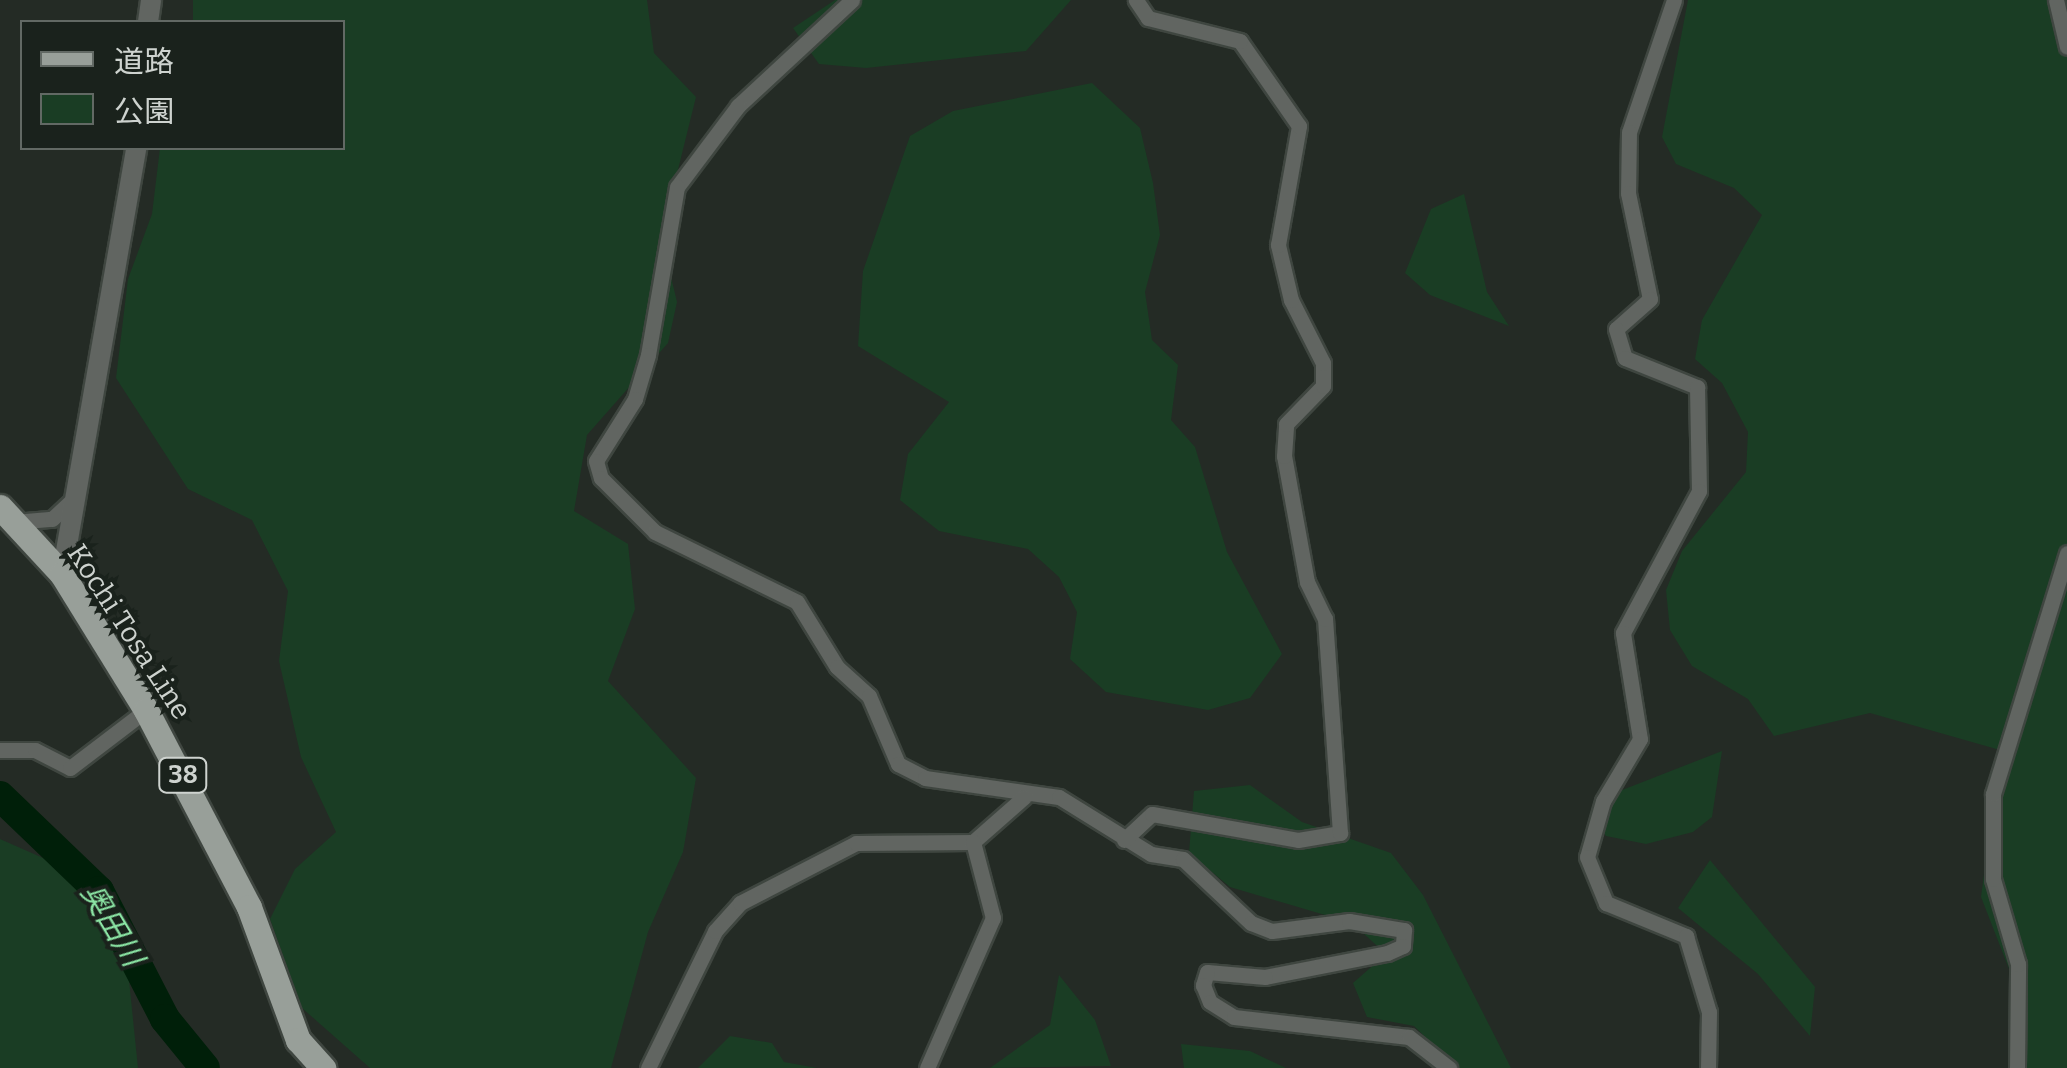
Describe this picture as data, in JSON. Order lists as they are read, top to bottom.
{
  "streets": {
    "main road": ["Kochi Tosa Line", "38"]
  },
  "water": ["奥田川"],
  "legend": ["道路", "公園"]
}
